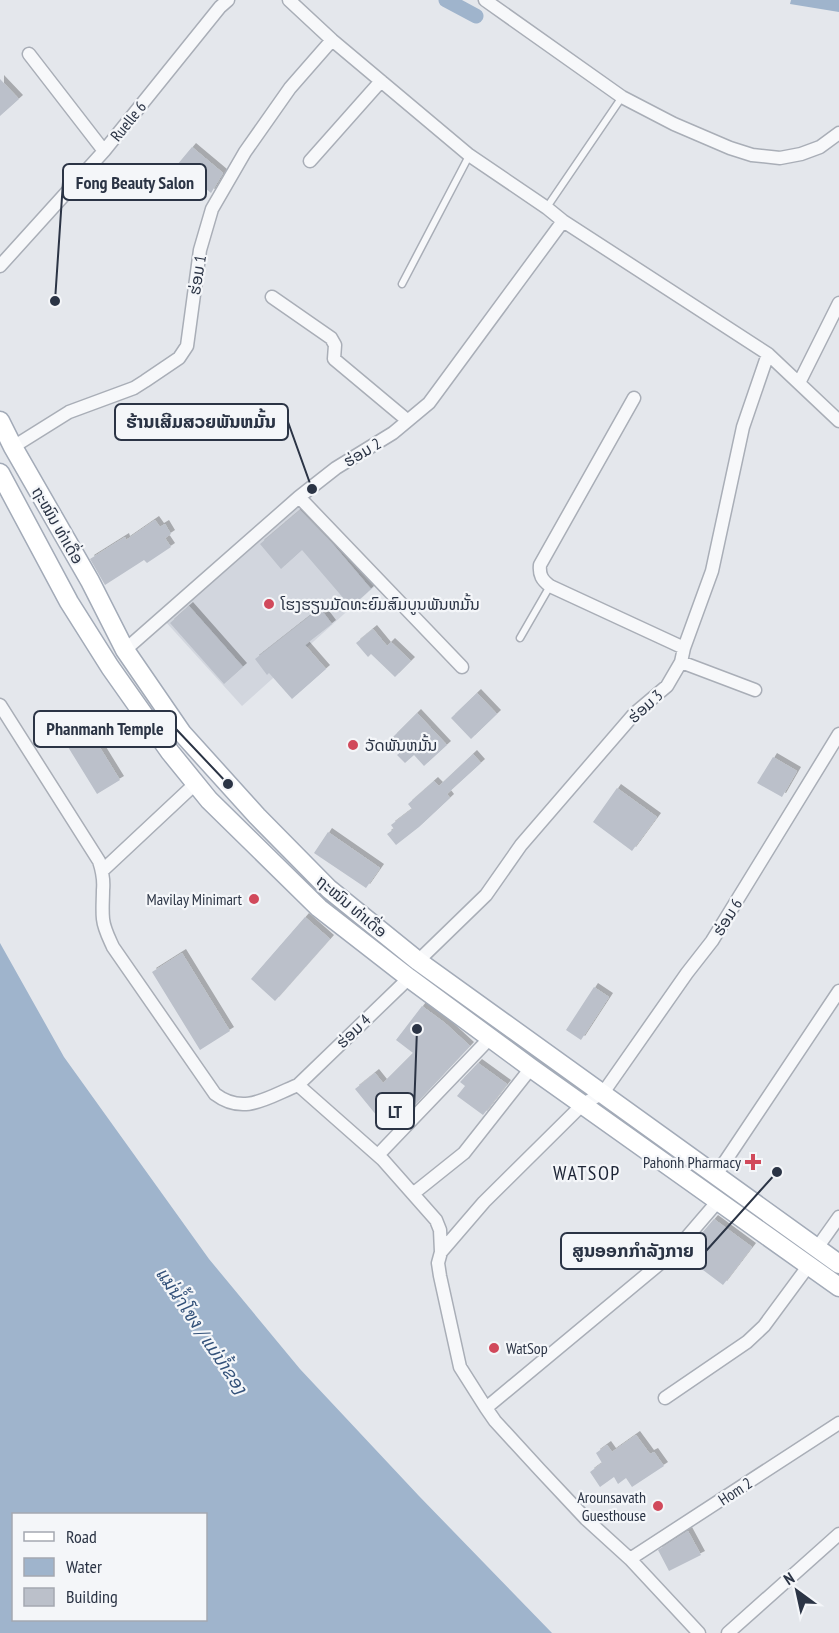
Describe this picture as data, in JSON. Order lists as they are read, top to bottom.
{
  "streets": {
    "main road": ["ຖະໝົນ ທ່າເດື່ອ"],
    "street": [
      "Ruelle 6",
      "ຮ່ອມ 1",
      "ຮ່ອມ 2",
      "ຮ່ອມ 3",
      "ຮ່ອມ 6",
      "ຮ່ອມ 4",
      "Hom 2"
    ]
  },
  "crossings": [
    ["ຮ່ອມ 1", "ຖະໝົນ ທ່າເດື່ອ"],
    ["ຮ່ອມ 2", "ຖະໝົນ ທ່າເດື່ອ"],
    ["ຖະໝົນ ທ່າເດື່ອ", "ຮ່ອມ 3"],
    ["ຖະໝົນ ທ່າເດື່ອ", "ຮ່ອມ 6"],
    ["ຖະໝົນ ທ່າເດື່ອ", "ຮ່ອມ 4"]
  ],
  "districts": ["WATSOP"],
  "water": ["แม่น้ำโขง / ແມ່ນ້ຳຂອງ"],
  "places": {
    "other": [
      "Fong Beauty Salon",
      "ຮ້ານເສີມສວຍພັນຫມັ້ນ",
      "ໂຮງຮຽນມັດທະຍົມສົມບູນພັນຫມັ້ນ",
      "ວັດພັນຫມັ້ນ",
      "Phanmanh Temple",
      "Mavilay Minimart",
      "LT",
      "ສູນອອກກຳລັງກາຍ",
      "WatSop",
      "Arounsavath Guesthouse"
    ],
    "health": ["Pahonh Pharmacy"]
  },
  "legend": ["Road", "Water", "Building"],
  "north": "top left"
}
